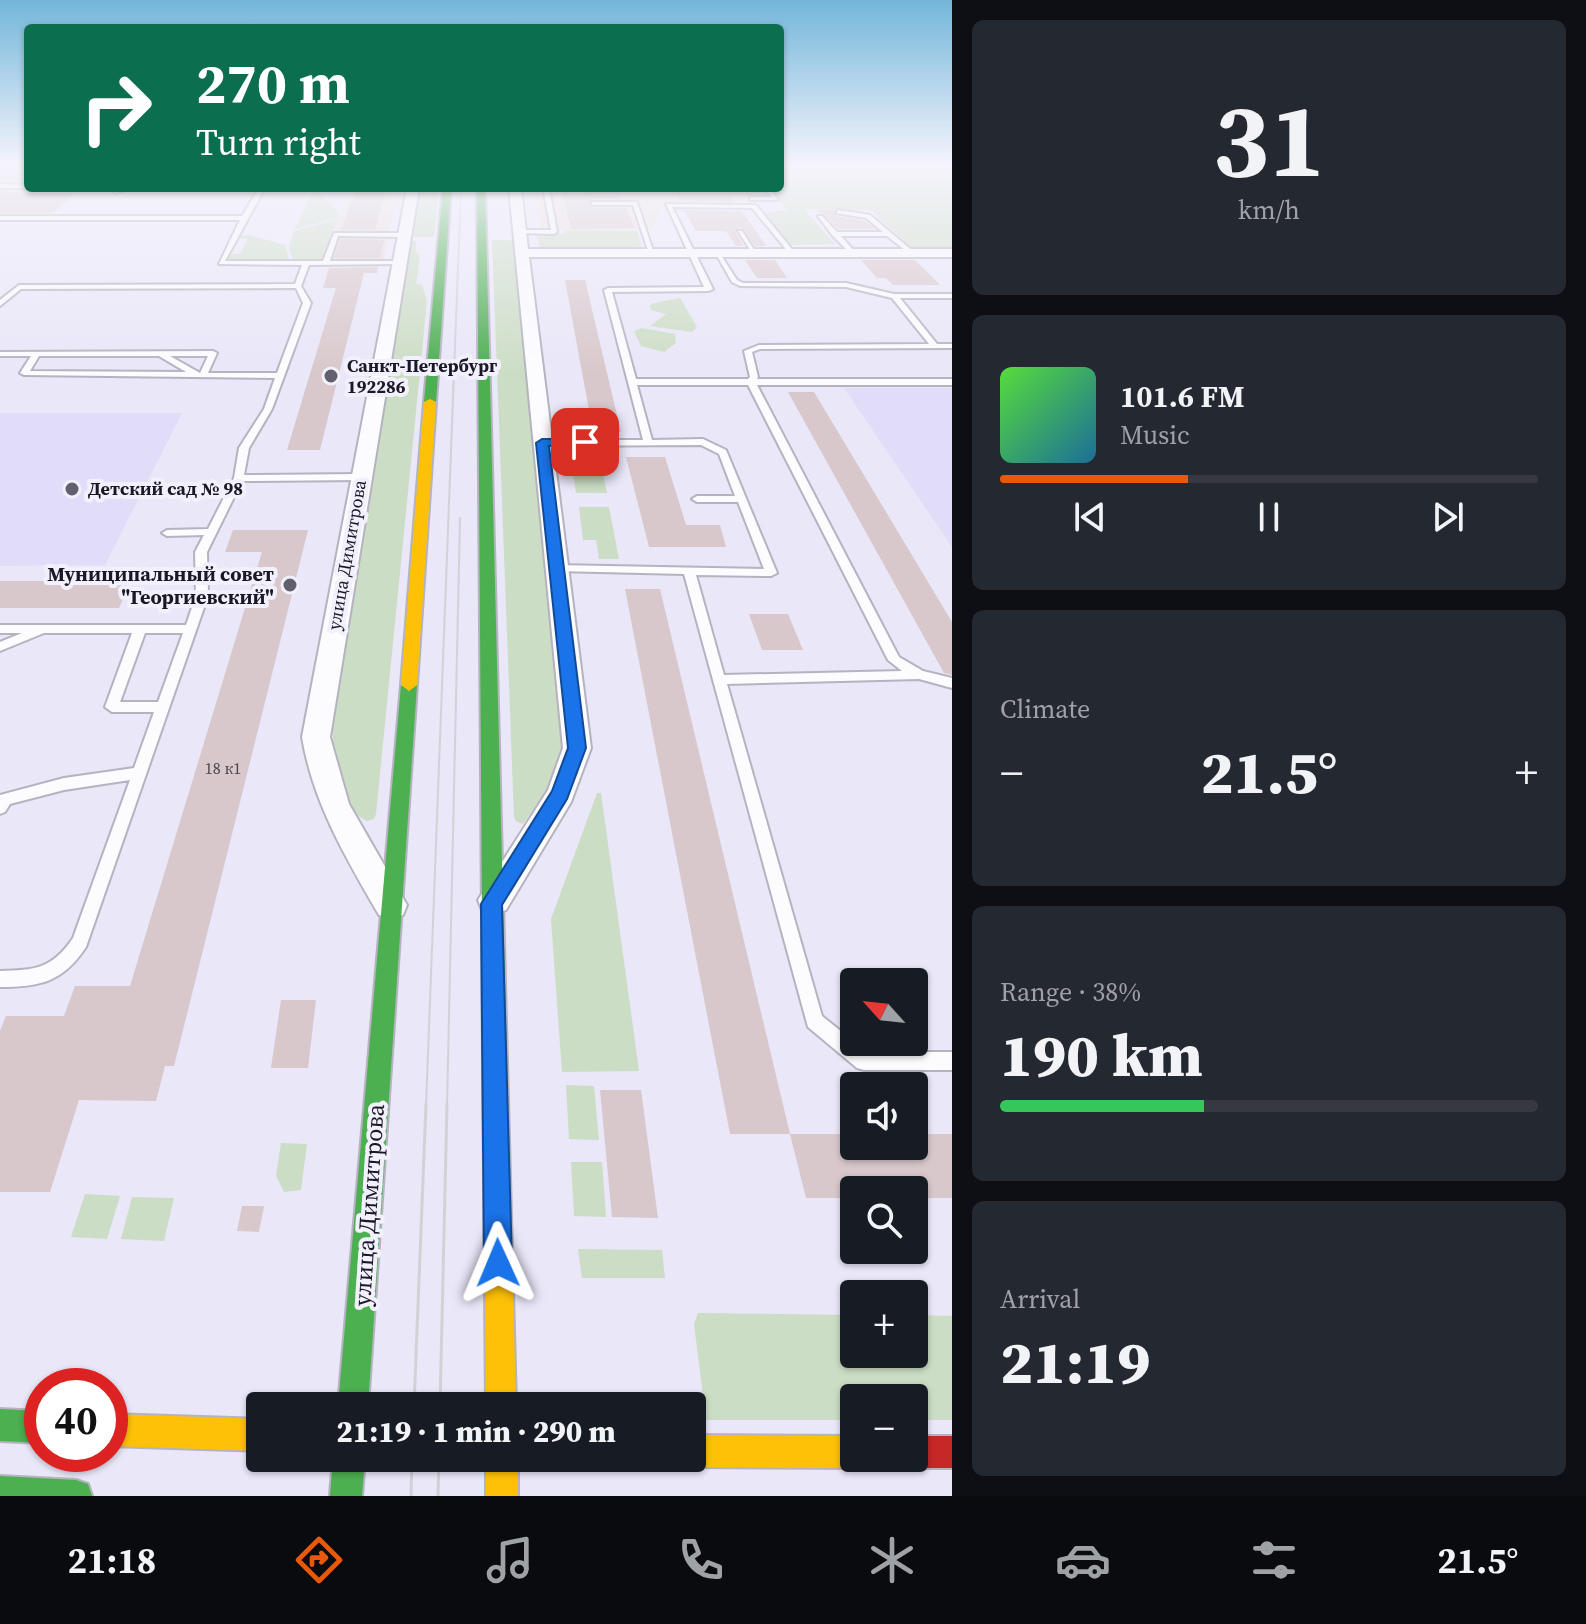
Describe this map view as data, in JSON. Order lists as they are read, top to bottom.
{
  "streets": {
    "street": ["улица Димитрова"]
  },
  "places": ["Санкт-Петербург 192286", "Детский сад № 98", "Муниципальный совет \"Георгиевский\""],
  "house_numbers": ["18 к1"],
  "north": "top left",
  "page": {
    "tile": [
      ["31", "km/h"],
      "Climate",
      ["Range · 38%", "190 km"],
      ["Arrival", "21:19"]
    ],
    "turn": ["270 m", "Turn right"],
    "song": ["101.6 FM", "Music"],
    "heat": ["−", "21.5°", "+"],
    "map_buttons": ["+", "−"],
    "limit": "40",
    "trip": "21:19 · 1 min · 290 m",
    "tabs": ["21:18", "21.5°"]
  }
}
